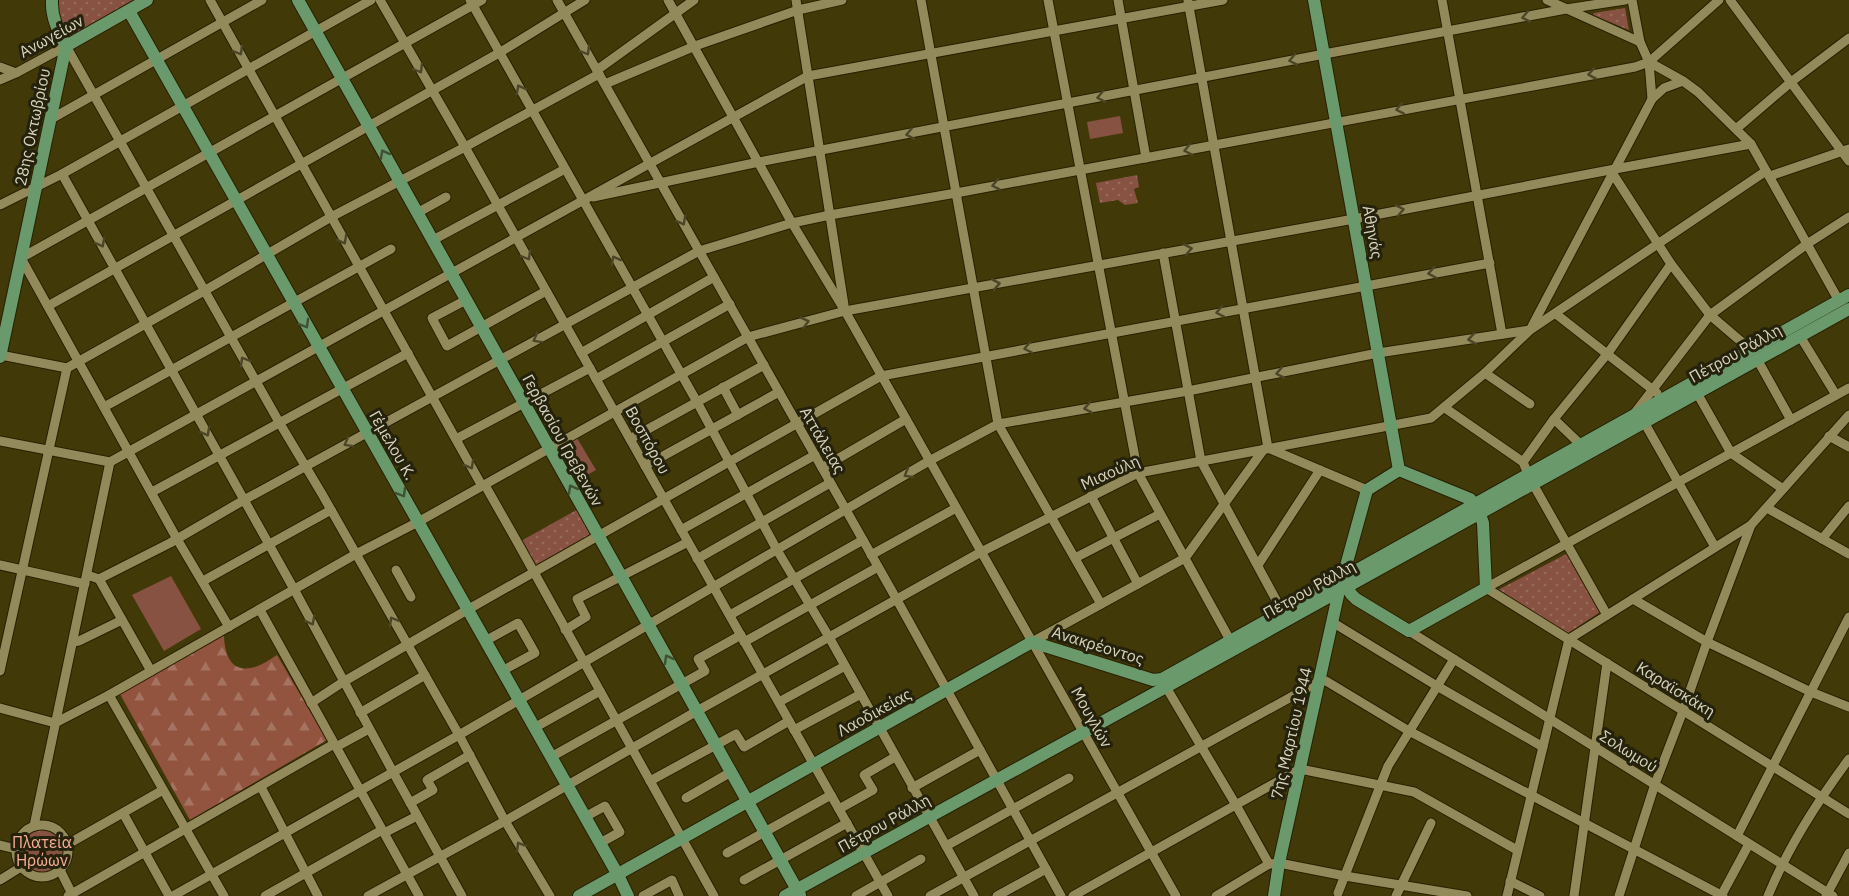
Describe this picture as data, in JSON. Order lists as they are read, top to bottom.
{
  "streets": {
    "main road": [
      "Ανωγείων",
      "28ης Οκτωβρίου",
      "Αθηνάς",
      "Πέτρου Ράλλη",
      "Γερβασίου Γρεβενών",
      "Γέμελου Κ.",
      "Ανακρέοντος",
      "Λαοδικείας",
      "7ης Μαρτίου 1944"
    ],
    "street": [
      "Βοσπόρου",
      "Αττάλειας",
      "Μιαούλη",
      "Καραϊσκάκη",
      "Μουγλών",
      "Σολωμού"
    ]
  },
  "crossings": [
    ["Ανωγείων", "28ης Οκτωβρίου"],
    ["Ανωγείων", "Γέμελου Κ."],
    ["Αθηνάς", "Μιαούλη"],
    ["Πέτρου Ράλλη", "Γερβασίου Γρεβενών"],
    ["Πέτρου Ράλλη", "Βοσπόρου"],
    ["Πέτρου Ράλλη", "Αττάλειας"],
    ["Πέτρου Ράλλη", "Ανακρέοντος"],
    ["Πέτρου Ράλλη", "Μουγλών"],
    ["Πέτρου Ράλλη", "7ης Μαρτίου 1944"],
    ["Γερβασίου Γρεβενών", "Μιαούλη"],
    ["Γερβασίου Γρεβενών", "Λαοδικείας"],
    ["Βοσπόρου", "Μιαούλη"],
    ["Βοσπόρου", "Λαοδικείας"],
    ["Αττάλειας", "Μιαούλη"],
    ["Αττάλειας", "Λαοδικείας"],
    ["Γέμελου Κ.", "Μιαούλη"],
    ["Γέμελου Κ.", "Λαοδικείας"],
    ["Μιαούλη", "Μουγλών"],
    ["Ανακρέοντος", "Λαοδικείας"],
    ["Ανακρέοντος", "Μουγλών"],
    ["Λαοδικείας", "Μουγλών"]
  ],
  "parks": ["Πλατεία Ηρώων"]
}
